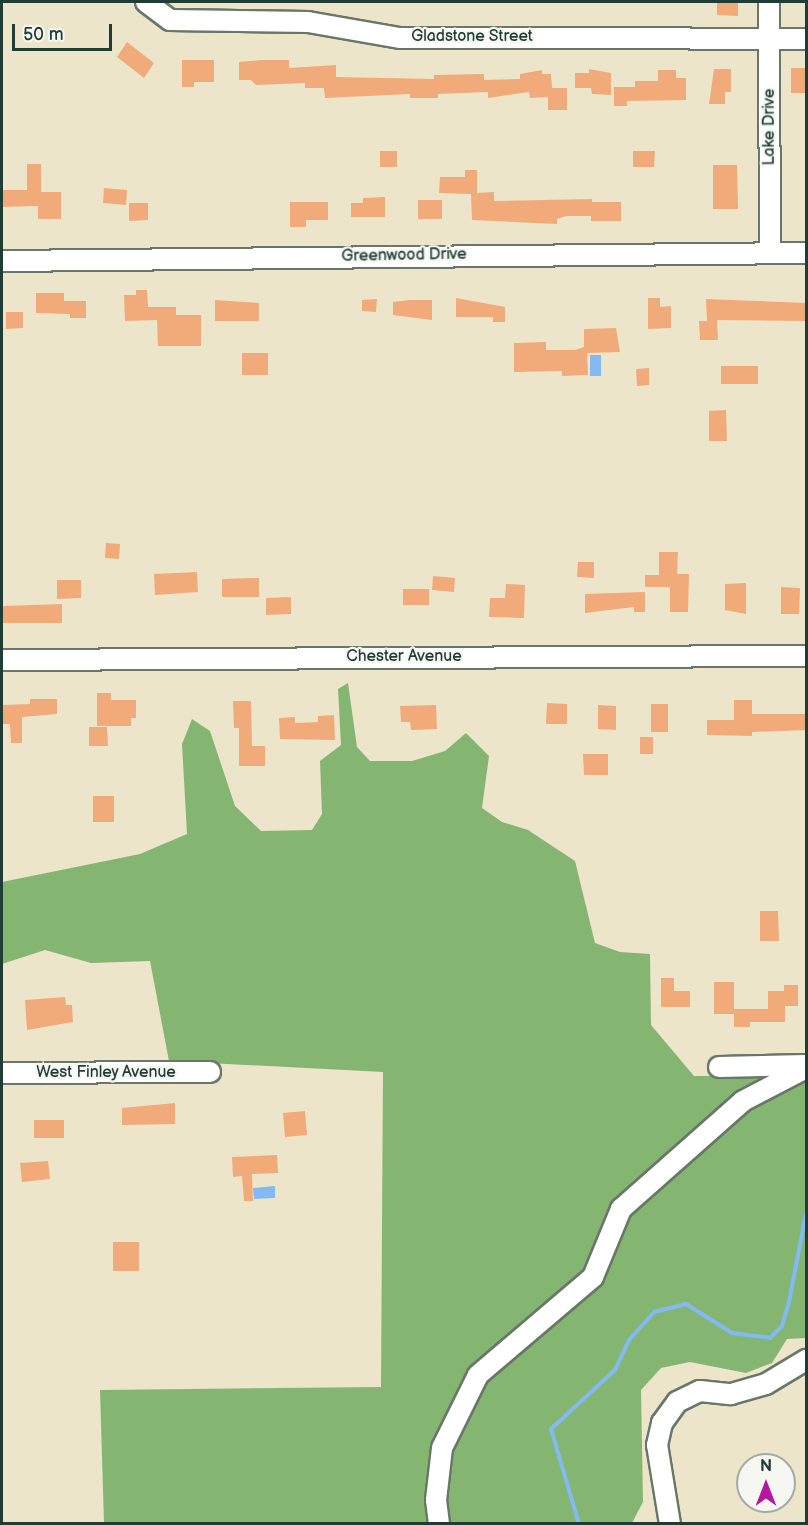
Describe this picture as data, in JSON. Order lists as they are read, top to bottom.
{
  "streets": {
    "street": [
      "Gladstone Street",
      "Lake Drive",
      "Greenwood Drive",
      "Chester Avenue",
      "West Finley Avenue"
    ]
  },
  "crossings": [
    ["Gladstone Street", "Lake Drive"],
    ["Lake Drive", "Greenwood Drive"]
  ],
  "scale_bar": "50 m",
  "north": "top"
}
